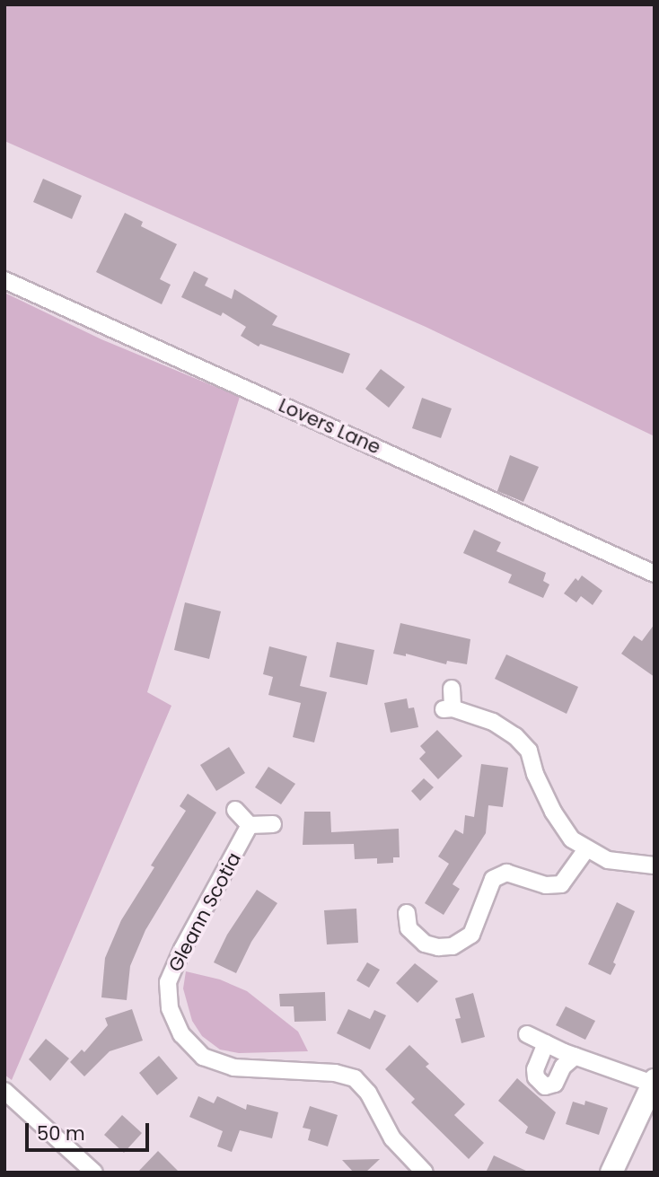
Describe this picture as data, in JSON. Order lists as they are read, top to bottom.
{
  "streets": {
    "street": ["Lovers Lane", "Gleann Scotia"]
  },
  "scale_bar": "50 m"
}
